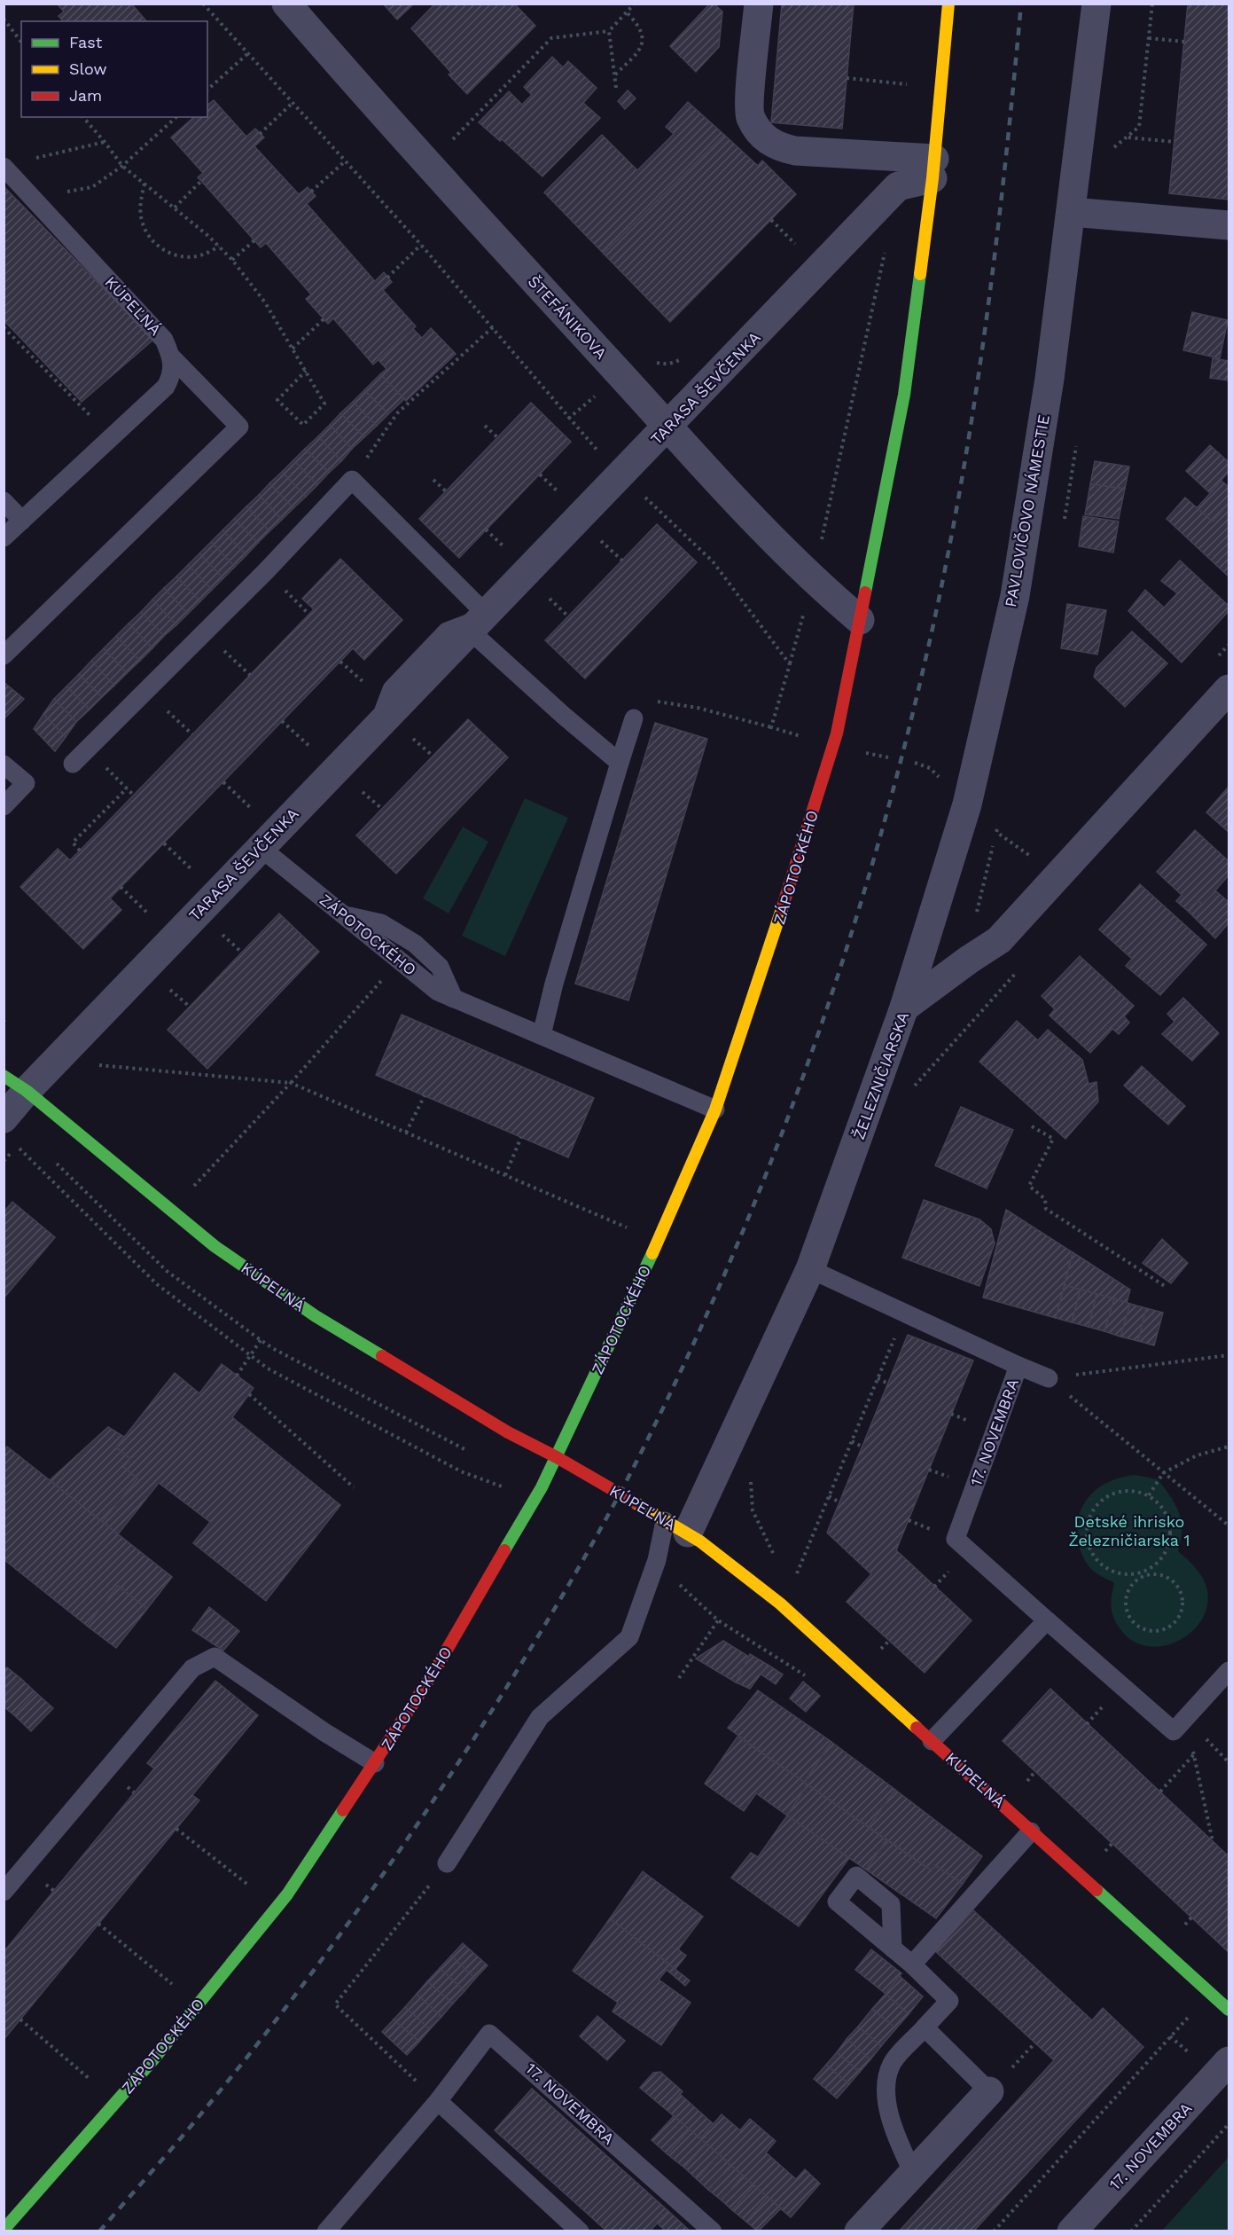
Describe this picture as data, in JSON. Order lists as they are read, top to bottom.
{
  "streets": {
    "street": [
      "KÚPEĽNÁ",
      "ŠTEFÁNIKOVA",
      "TARASA ŠEVČENKA",
      "PAVLOVIČOVO NÁMESTIE",
      "ZÁPOTOCKÉHO",
      "ŽELEZNIČIARSKA",
      "17. NOVEMBRA"
    ]
  },
  "crossings": [
    ["KÚPEĽNÁ", "TARASA ŠEVČENKA"],
    ["KÚPEĽNÁ", "ZÁPOTOCKÉHO"],
    ["KÚPEĽNÁ", "ŽELEZNIČIARSKA"],
    ["ŠTEFÁNIKOVA", "TARASA ŠEVČENKA"],
    ["ŠTEFÁNIKOVA", "ZÁPOTOCKÉHO"],
    ["TARASA ŠEVČENKA", "ZÁPOTOCKÉHO"],
    ["PAVLOVIČOVO NÁMESTIE", "ŽELEZNIČIARSKA"],
    ["ŽELEZNIČIARSKA", "17. NOVEMBRA"]
  ],
  "parks": ["Detské ihrisko Železničiarska 1"],
  "legend": ["Fast", "Slow", "Jam"]
}
